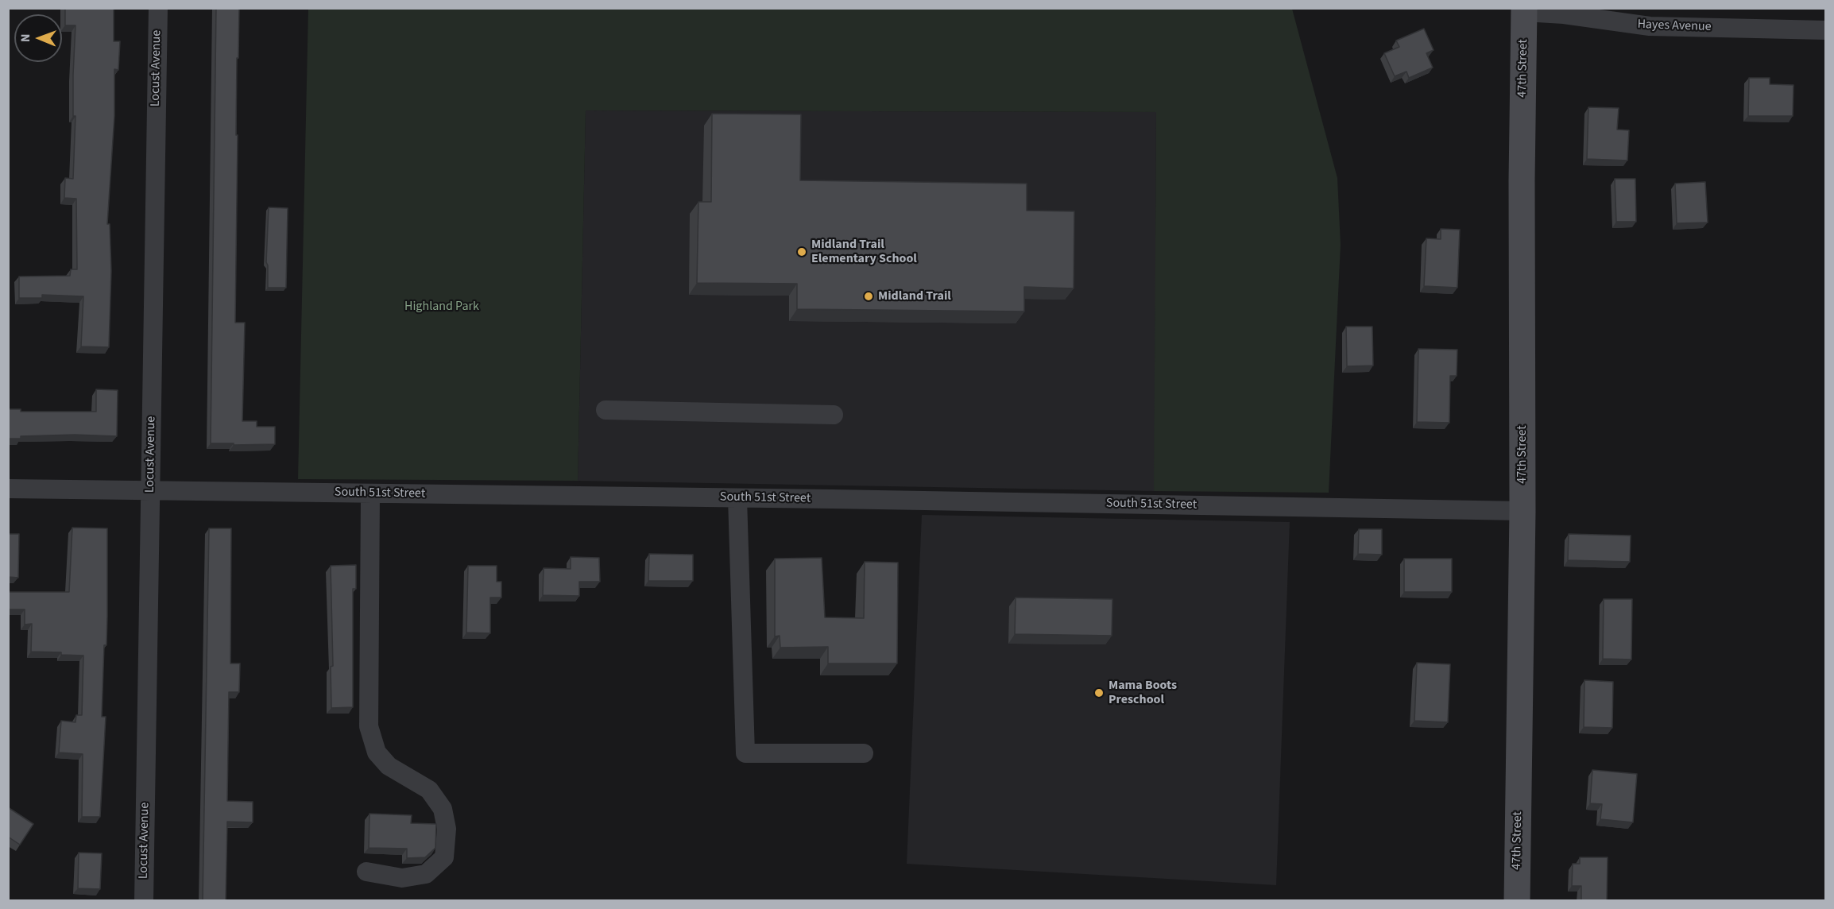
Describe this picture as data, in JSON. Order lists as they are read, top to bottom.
{
  "streets": {
    "main road": ["47th Street"],
    "street": ["Hayes Avenue", "Locust Avenue", "South 51st Street"]
  },
  "crossings": [
    ["Hayes Avenue", "47th Street"],
    ["Locust Avenue", "South 51st Street"],
    ["47th Street", "South 51st Street"]
  ],
  "parks": ["Highland Park"],
  "places": ["Midland Trail Elementary School", "Midland Trail", "Mama Boots Preschool"],
  "north": "left"
}
